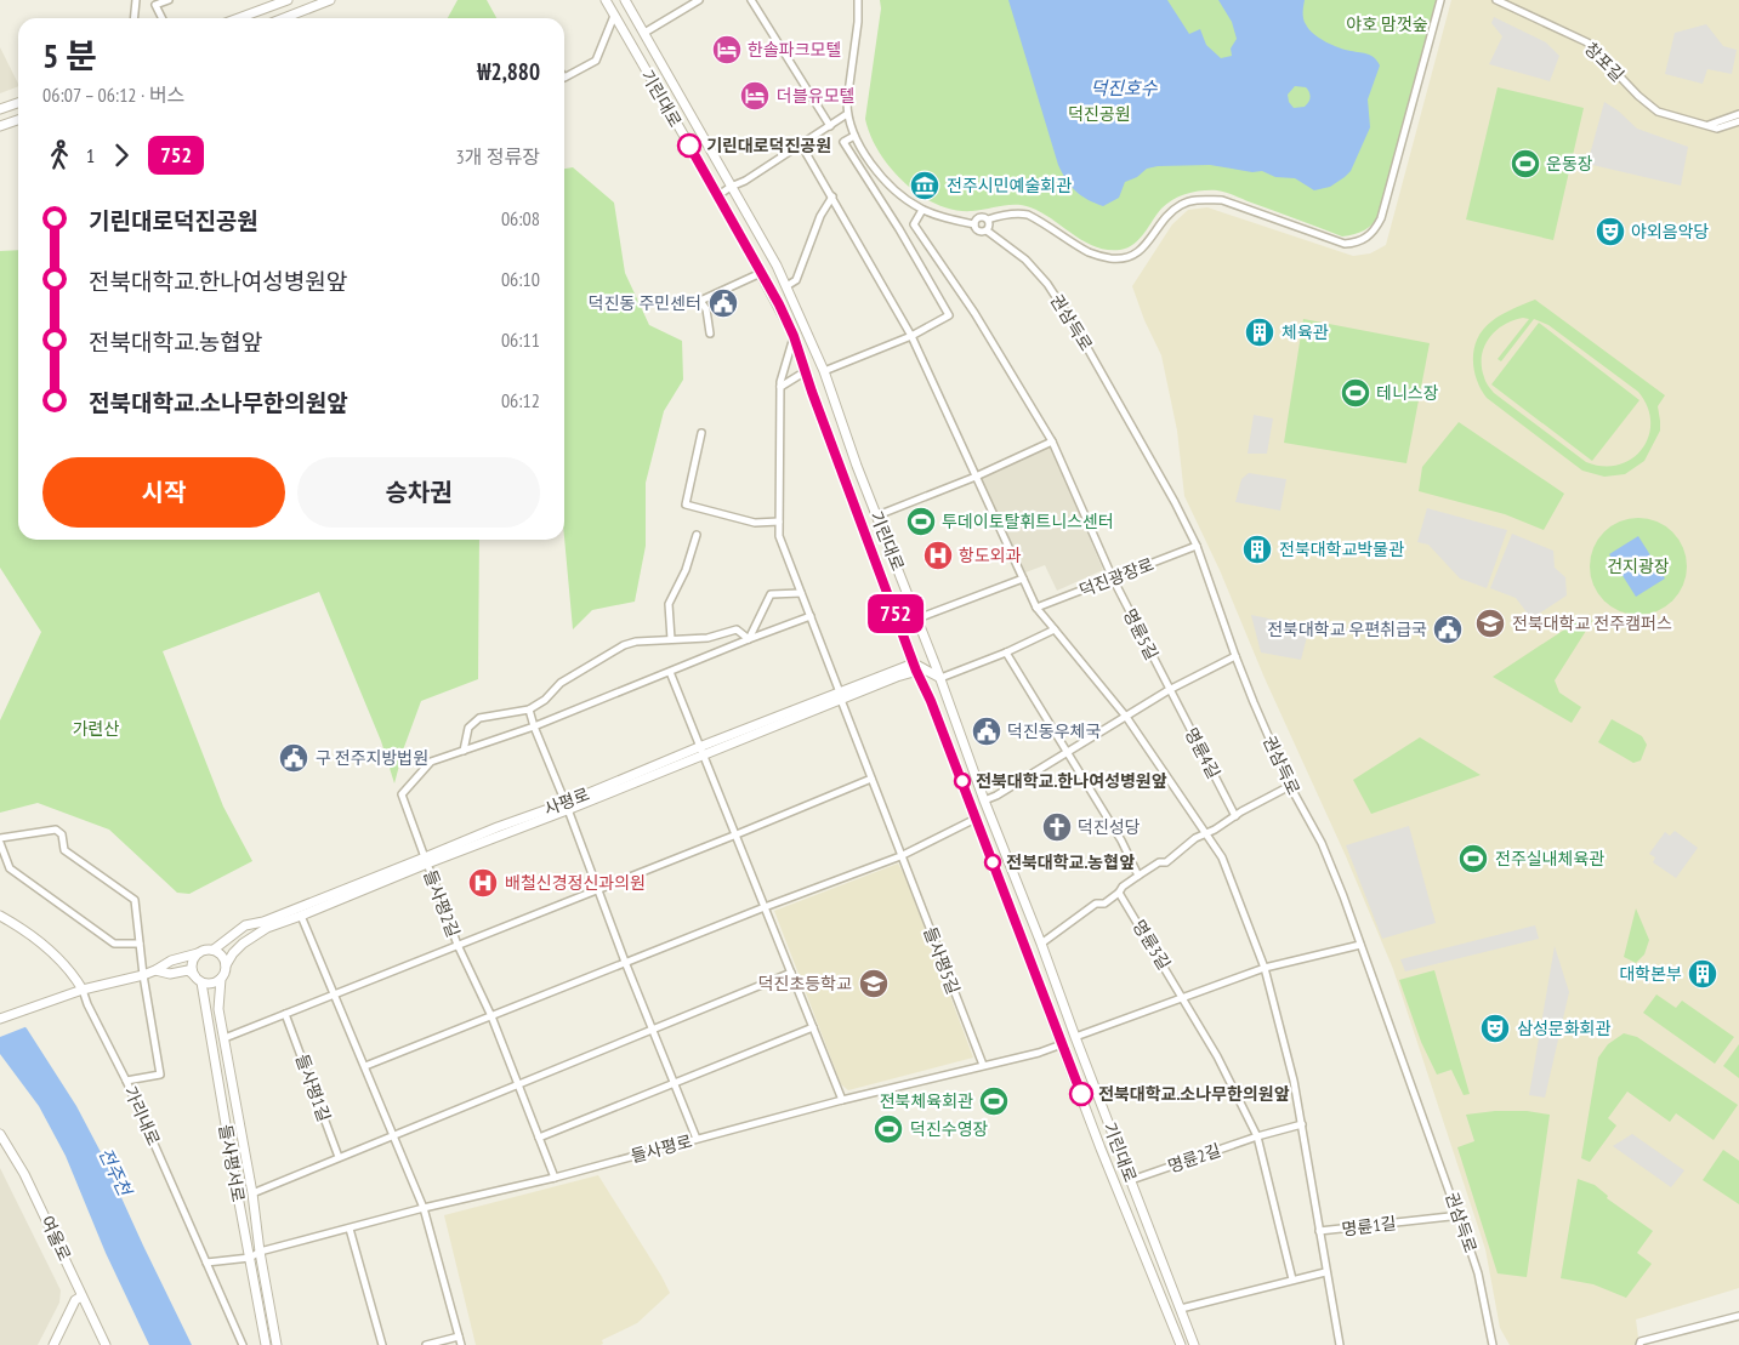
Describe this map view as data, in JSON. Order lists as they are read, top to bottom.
{
  "streets": {
    "street": [
      "창포길",
      "기린대로",
      "권삼득로",
      "덕진광장로",
      "명륜5길",
      "명륜4길",
      "사평로",
      "들사평2길",
      "명륜3길",
      "들사평5길",
      "들사평1길",
      "가리내로",
      "들사평로",
      "명륜2길",
      "들사평서로",
      "명륜1길",
      "여울로"
    ]
  },
  "crossings": [
    ["기린대로", "사평로"],
    ["기린대로", "들사평5길"],
    ["기린대로", "들사평로"],
    ["기린대로", "명륜2길"],
    ["권삼득로", "덕진광장로"],
    ["권삼득로", "명륜1길"],
    ["덕진광장로", "명륜5길"],
    ["명륜5길", "명륜4길"],
    ["사평로", "들사평2길"],
    ["사평로", "들사평5길"],
    ["사평로", "가리내로"],
    ["사평로", "들사평서로"],
    ["들사평2길", "들사평5길"],
    ["들사평2길", "들사평로"],
    ["명륜3길", "명륜2길"],
    ["들사평5길", "들사평로"],
    ["가리내로", "들사평로"],
    ["들사평로", "들사평서로"]
  ],
  "water": ["덕진호수", "전주천"],
  "parks": [
    "야호 맘껏숲",
    "덕진공원",
    "건지광장",
    "가련산"
  ],
  "places": {
    "hotel": ["한솔파크모텔", "더블유모텔"],
    "other": [
      "기린대로덕진공원",
      "전북대학교.한나여성병원앞",
      "전북대학교.농협앞",
      "전북대학교.소나무한의원앞"
    ],
    "sports": [
      "운동장",
      "테니스장",
      "투데이토탈휘트니스센터",
      "전주실내체육관",
      "전북체육회관",
      "덕진수영장"
    ],
    "museum": ["전주시민예술회관"],
    "theatre": ["야외음악당", "삼성문화회관"],
    "public building": [
      "덕진동 주민센터",
      "전북대학교 우편취급국",
      "덕진동우체국",
      "구 전주지방법원"
    ],
    "building": ["체육관", "전북대학교박물관", "대학본부"],
    "hospital": ["항도외과", "배철신경정신과의원"],
    "school or university": ["전북대학교 전주캠퍼스", "덕진초등학교"],
    "church": ["덕진성당"]
  },
  "lines": ["bus line 752"],
  "page": {
    "on_map": "752",
    "heading": ["5 분", "06:07 – 06:12 · 버스", "₩2,880"],
    "legs": ["1", "752", "3개 정류장"],
    "list": [
      {
        "name": "기린대로덕진공원",
        "value": "06:08"
      },
      {
        "name": "전북대학교.한나여성병원앞",
        "value": "06:10"
      },
      {
        "name": "전북대학교.농협앞",
        "value": "06:11"
      },
      {
        "name": "전북대학교.소나무한의원앞",
        "value": "06:12"
      }
    ],
    "buttons": ["시작", "승차권"]
  }
}
